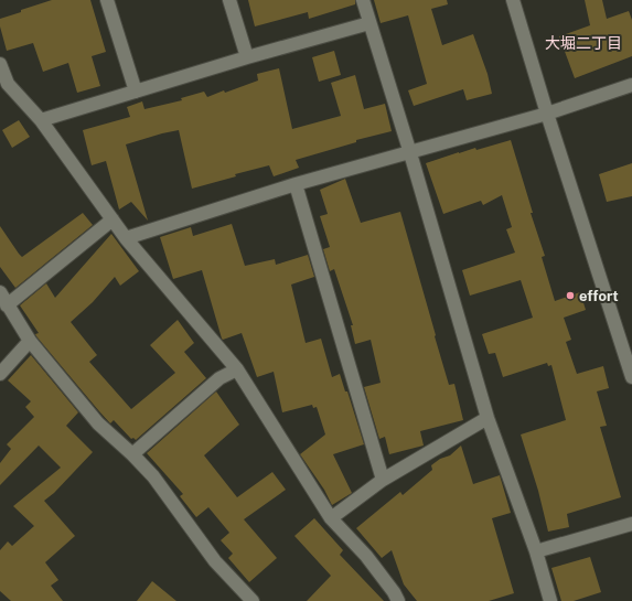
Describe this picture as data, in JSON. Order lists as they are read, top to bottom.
{
  "districts": ["大堀二丁目"],
  "places": ["effort"]
}
